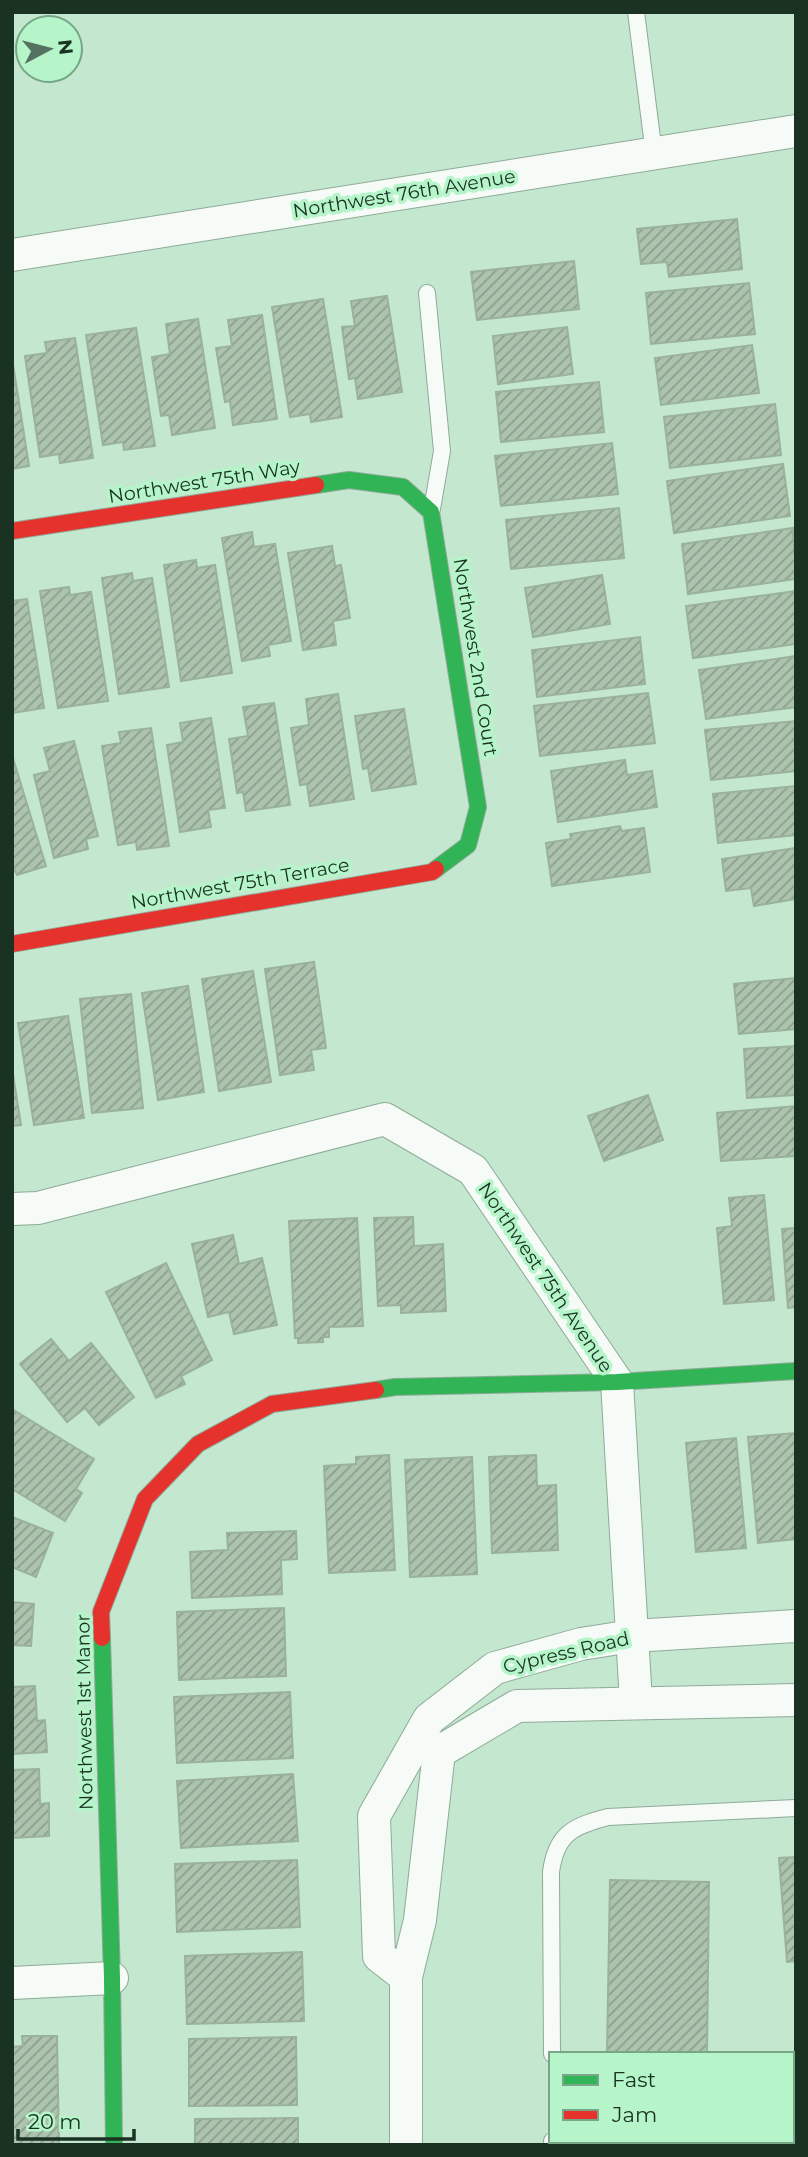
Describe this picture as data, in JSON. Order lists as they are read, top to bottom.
{
  "streets": {
    "street": [
      "Northwest 76th Avenue",
      "Northwest 75th Way",
      "Northwest 2nd Court",
      "Northwest 75th Terrace",
      "Northwest 75th Avenue",
      "Cypress Road",
      "Northwest 1st Manor"
    ]
  },
  "crossings": [
    ["Northwest 75th Way", "Northwest 2nd Court"],
    ["Northwest 2nd Court", "Northwest 75th Terrace"],
    ["Northwest 75th Avenue", "Cypress Road"],
    ["Northwest 75th Avenue", "Northwest 1st Manor"]
  ],
  "legend": ["Fast", "Jam"],
  "scale_bar": "20 m",
  "north": "right"
}
